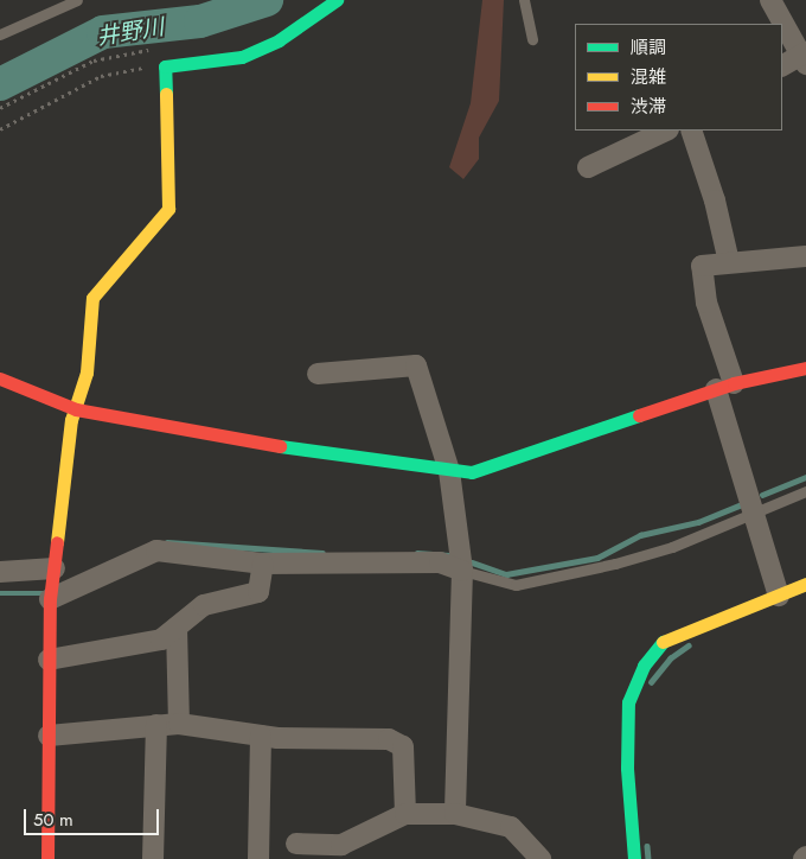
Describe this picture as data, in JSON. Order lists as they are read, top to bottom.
{
  "water": ["井野川"],
  "legend": ["順調", "混雑", "渋滞"],
  "scale_bar": "50 m"
}
